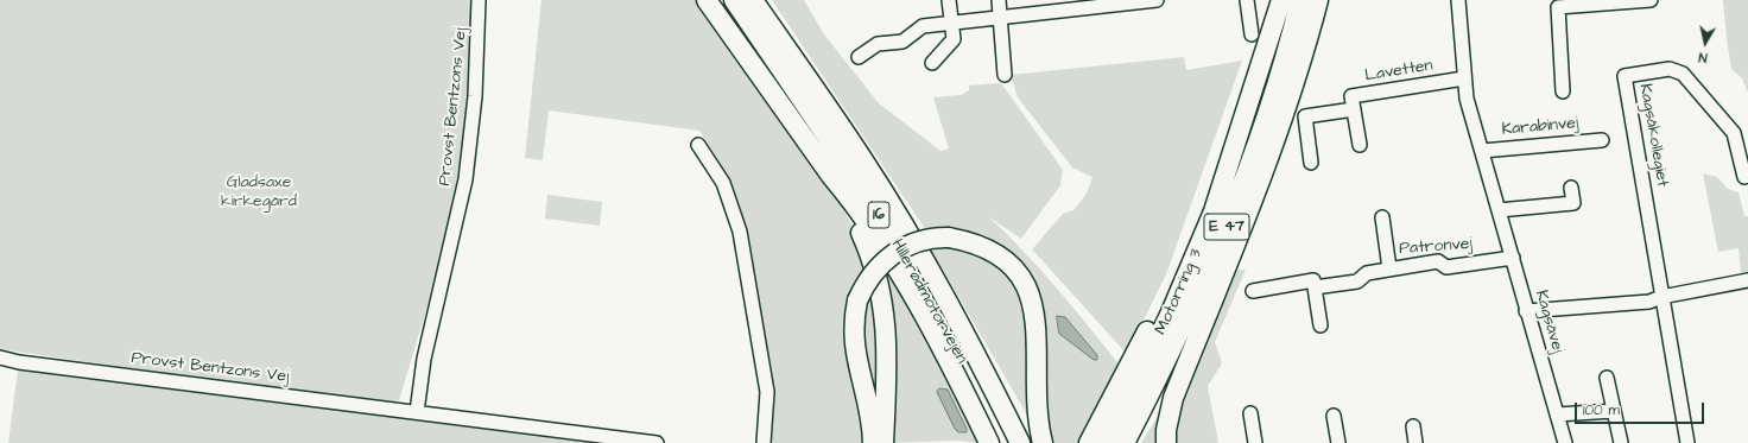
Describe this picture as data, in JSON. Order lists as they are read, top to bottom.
{
  "streets": {
    "highway": [
      "16",
      "E 47",
      "Motorring 3",
      "Hillerødmotorvejen"
    ],
    "street": [
      "Lavetten",
      "Provst Bentzons Vej",
      "Karabinvej",
      "Kagsåkollegiet",
      "Patronvej",
      "Kagsåvej"
    ]
  },
  "crossings": [
    ["Lavetten", "Kagsåvej"],
    ["Karabinvej", "Kagsåvej"],
    ["Patronvej", "Kagsåvej"]
  ],
  "parks": ["Gladsaxe kirkegård"],
  "scale_bar": "100 m",
  "north": "bottom"
}
